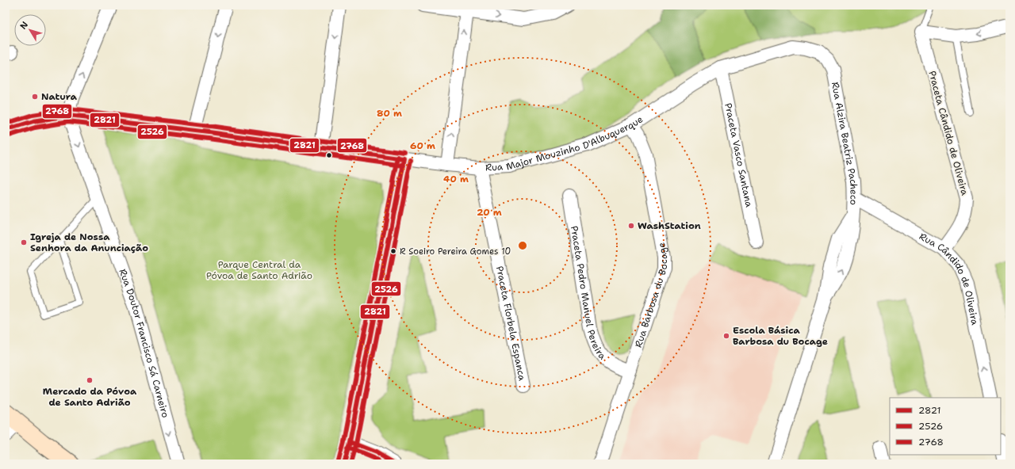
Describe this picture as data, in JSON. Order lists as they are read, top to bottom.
{
  "streets": {
    "street": [
      "Praceta Cândido de Oliveira",
      "Rua Major Mouzinho D'Albuquerque",
      "Rua Alzira Beatriz Pacheco",
      "Praceta Vasco Santana",
      "Rua Cândido de Oliveira",
      "Praceta Pedro Manuel Pereira",
      "Rua Barbosa du Bocage",
      "Praceta Florbela Espanca",
      "Rua Doutor Francisco Sá Carneiro"
    ]
  },
  "crossings": [
    ["Praceta Cândido de Oliveira", "Rua Cândido de Oliveira"],
    ["Rua Major Mouzinho D'Albuquerque", "Rua Alzira Beatriz Pacheco"],
    ["Rua Major Mouzinho D'Albuquerque", "Praceta Vasco Santana"],
    ["Rua Major Mouzinho D'Albuquerque", "Rua Barbosa du Bocage"],
    ["Rua Major Mouzinho D'Albuquerque", "Praceta Florbela Espanca"],
    ["Rua Major Mouzinho D'Albuquerque", "Rua Doutor Francisco Sá Carneiro"],
    ["Rua Alzira Beatriz Pacheco", "Rua Cândido de Oliveira"],
    ["Praceta Pedro Manuel Pereira", "Rua Barbosa du Bocage"]
  ],
  "one_way": ["Rua Cândido de Oliveira", "Rua Doutor Francisco Sá Carneiro"],
  "parks": ["Parque Central da Póvoa de Santo Adrião"],
  "places": [
    "Natura",
    "WashStation",
    "Igreja de Nossa Senhora da Anunciação",
    "R Soeiro Pereira Gomes 10",
    "Escola Básica Barbosa du Bocage",
    "Mercado da Póvoa de Santo Adrião"
  ],
  "lines": ["transit line 2768", "transit line 2821", "transit line 2526"],
  "legend": ["2821", "2526", "2768"],
  "north": "top left",
  "rings": [
    "80 m",
    "60 m",
    "40 m",
    "20 m"
  ]
}
